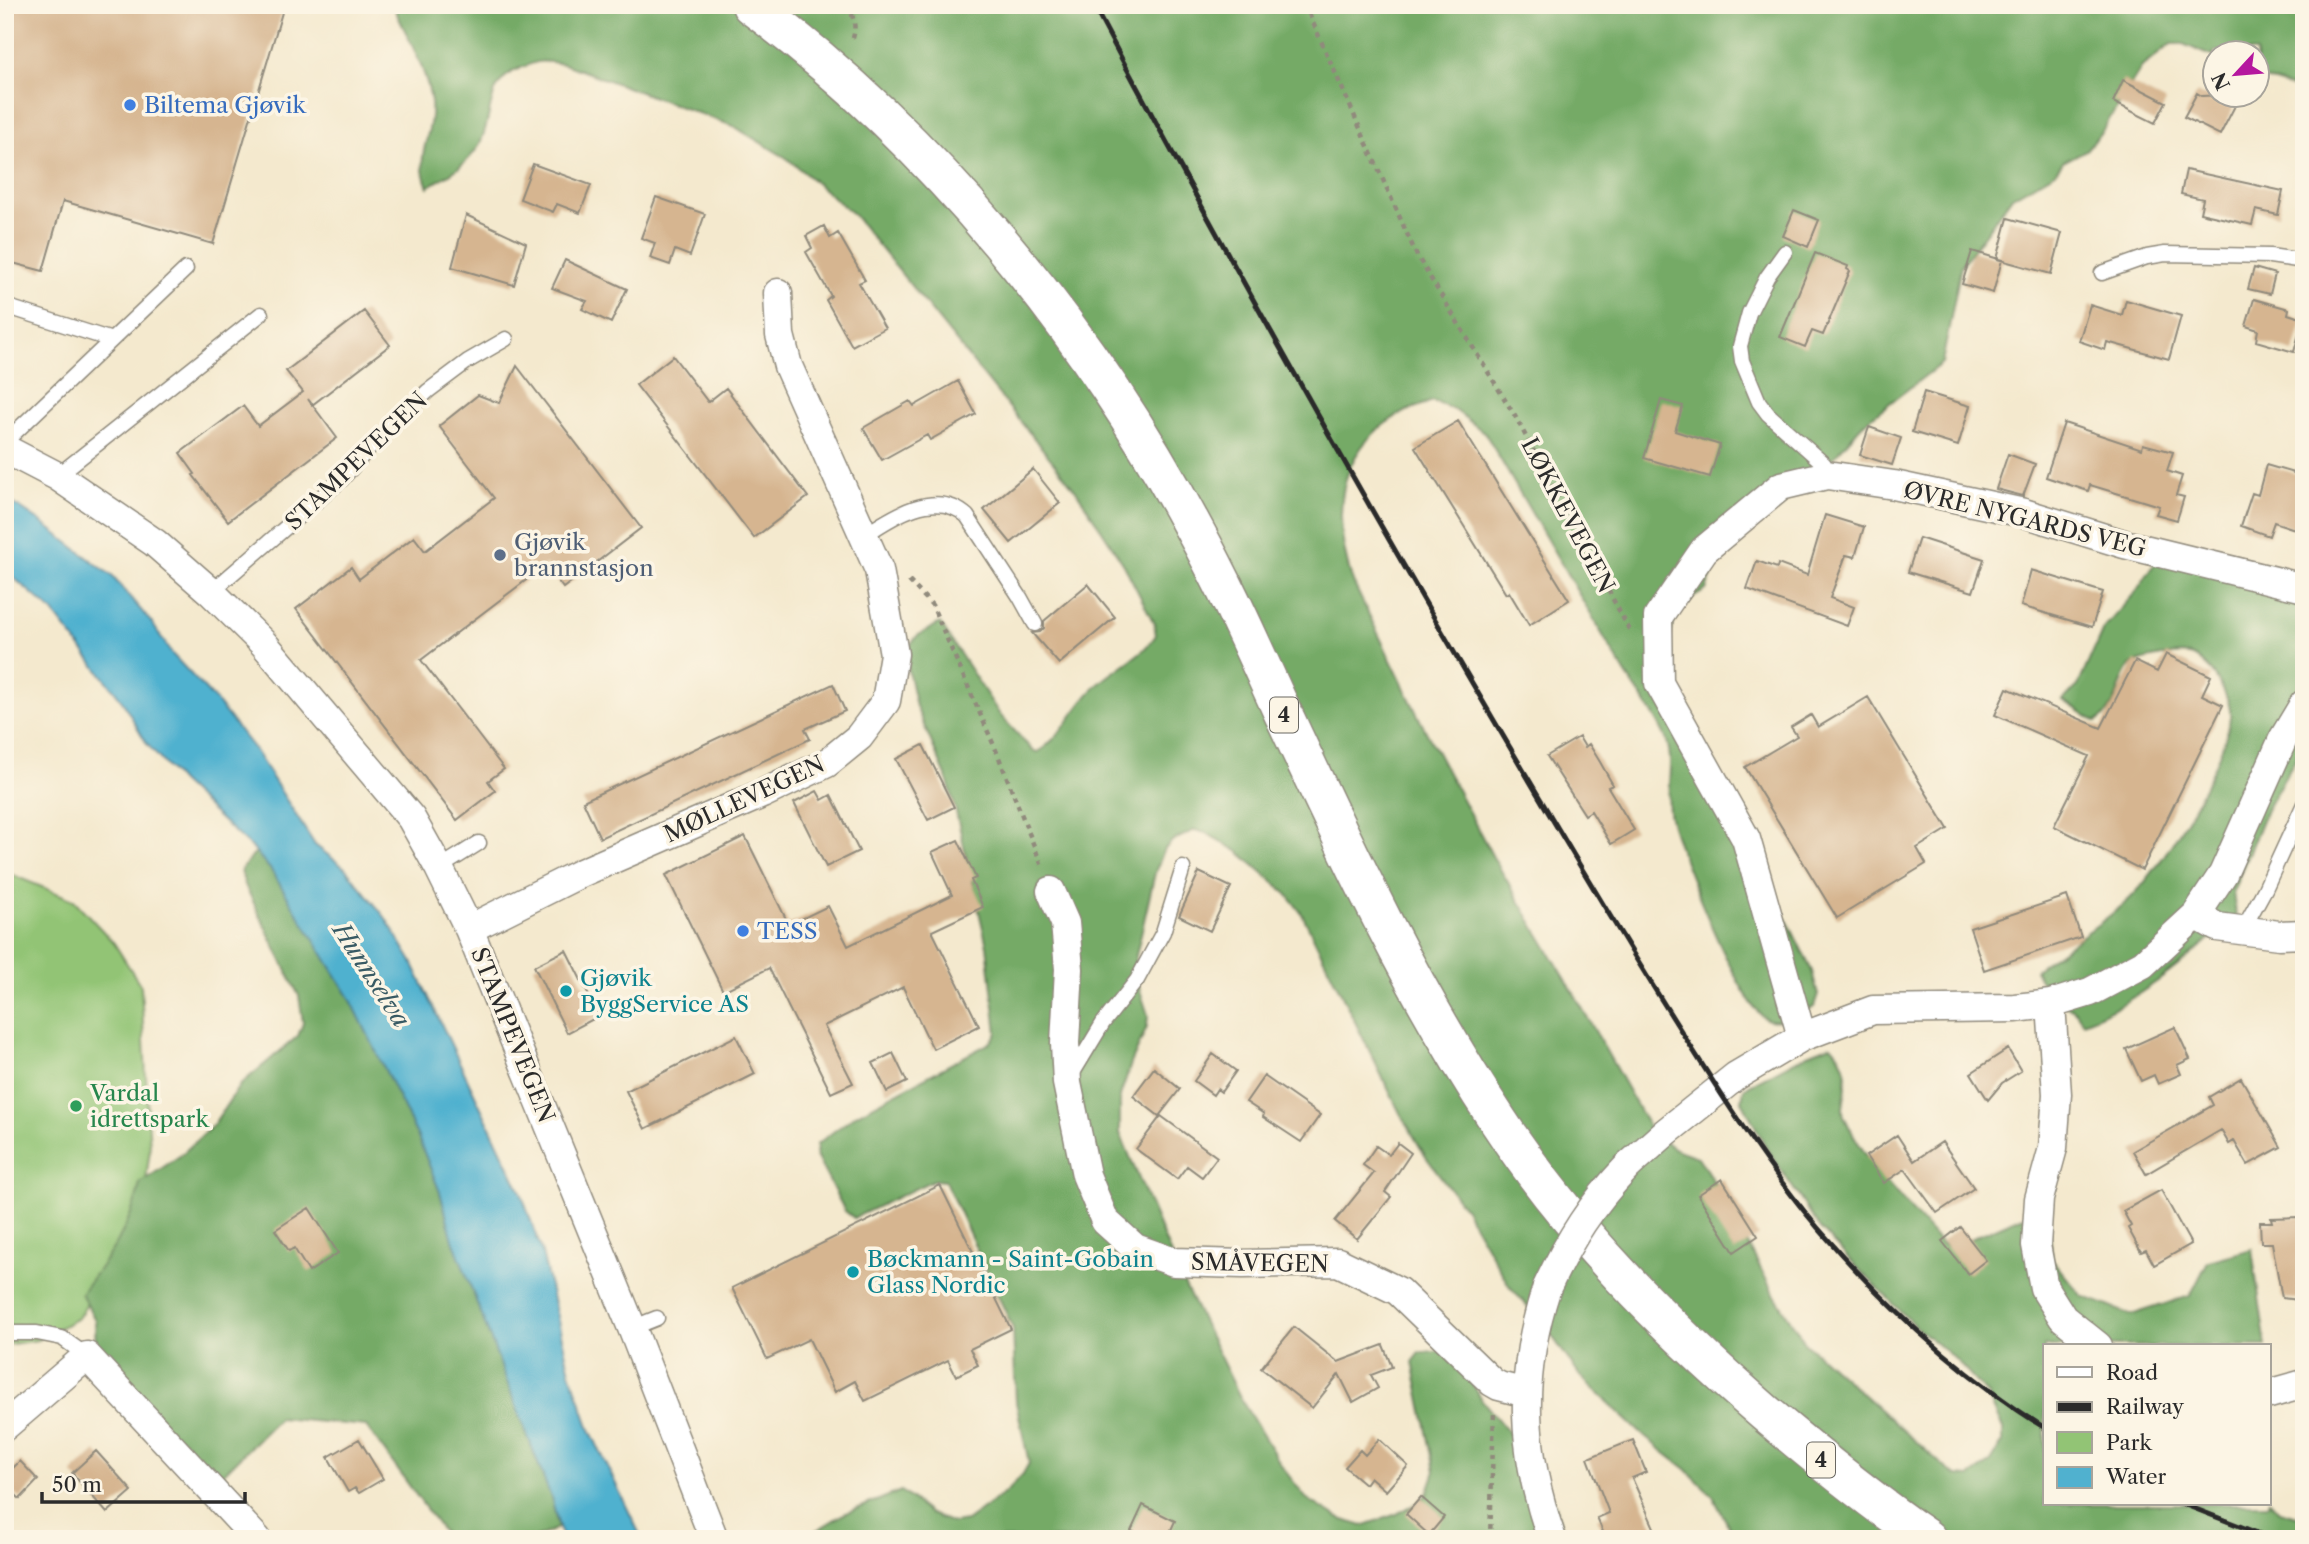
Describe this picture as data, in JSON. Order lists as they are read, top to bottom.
{
  "streets": {
    "highway": ["4"],
    "street": [
      "STAMPEVEGEN",
      "ØVRE NYGARDS VEG",
      "MØLLEVEGEN",
      "SMÅVEGEN"
    ],
    "path": ["LØKKEVEGEN"]
  },
  "crossings": [
    ["STAMPEVEGEN", "MØLLEVEGEN"]
  ],
  "water": ["Hunnselva"],
  "places": [
    "Biltema Gjøvik",
    "Gjøvik brannstasjon",
    "TESS",
    "Gjøvik ByggService AS",
    "Vardal idrettspark",
    "Bøckmann - Saint-Gobain Glass Nordic"
  ],
  "legend": [
    "Road",
    "Railway",
    "Park",
    "Water"
  ],
  "scale_bar": "50 m",
  "north": "bottom left"
}
